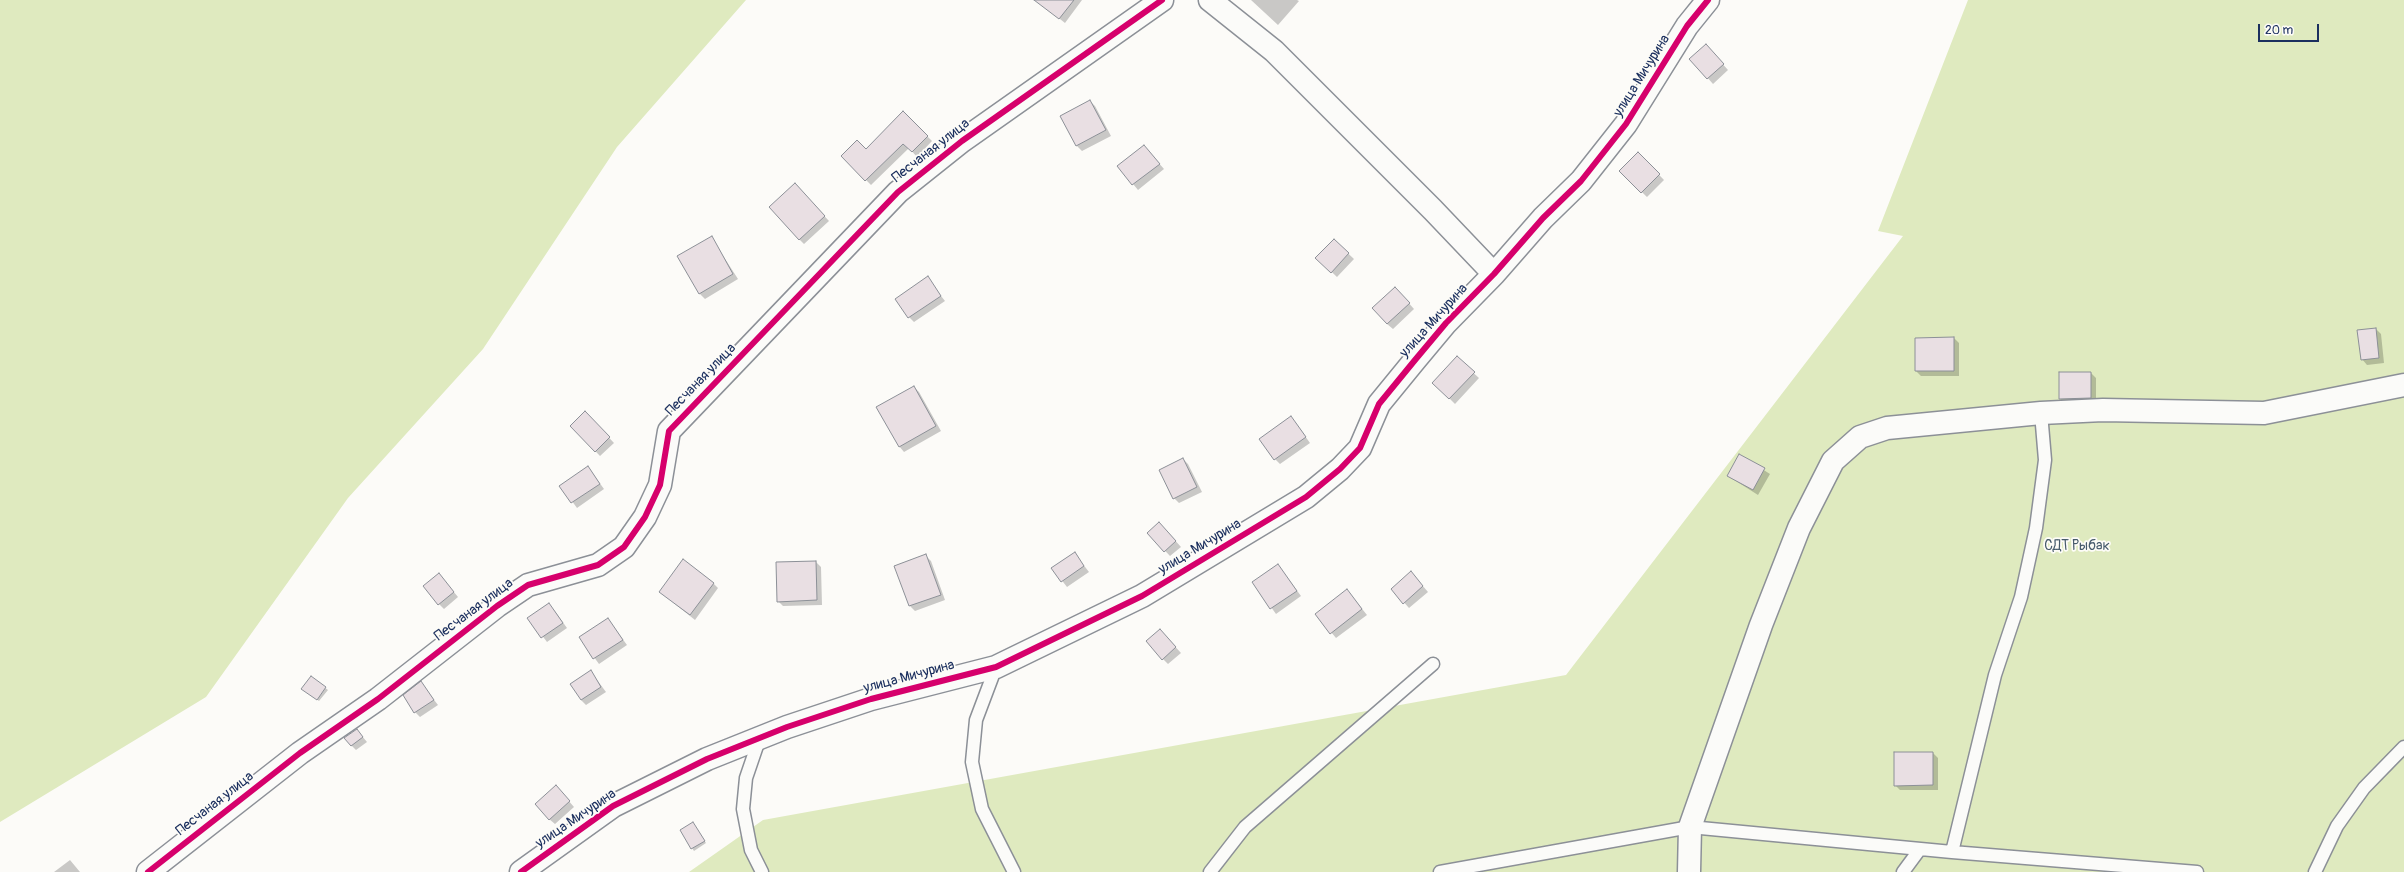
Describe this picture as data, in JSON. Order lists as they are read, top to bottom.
{
  "streets": {
    "street": ["улица Мичурина", "Песчаная улица"]
  },
  "parks": ["СДТ Рыбак"],
  "scale_bar": "20 m"
}
